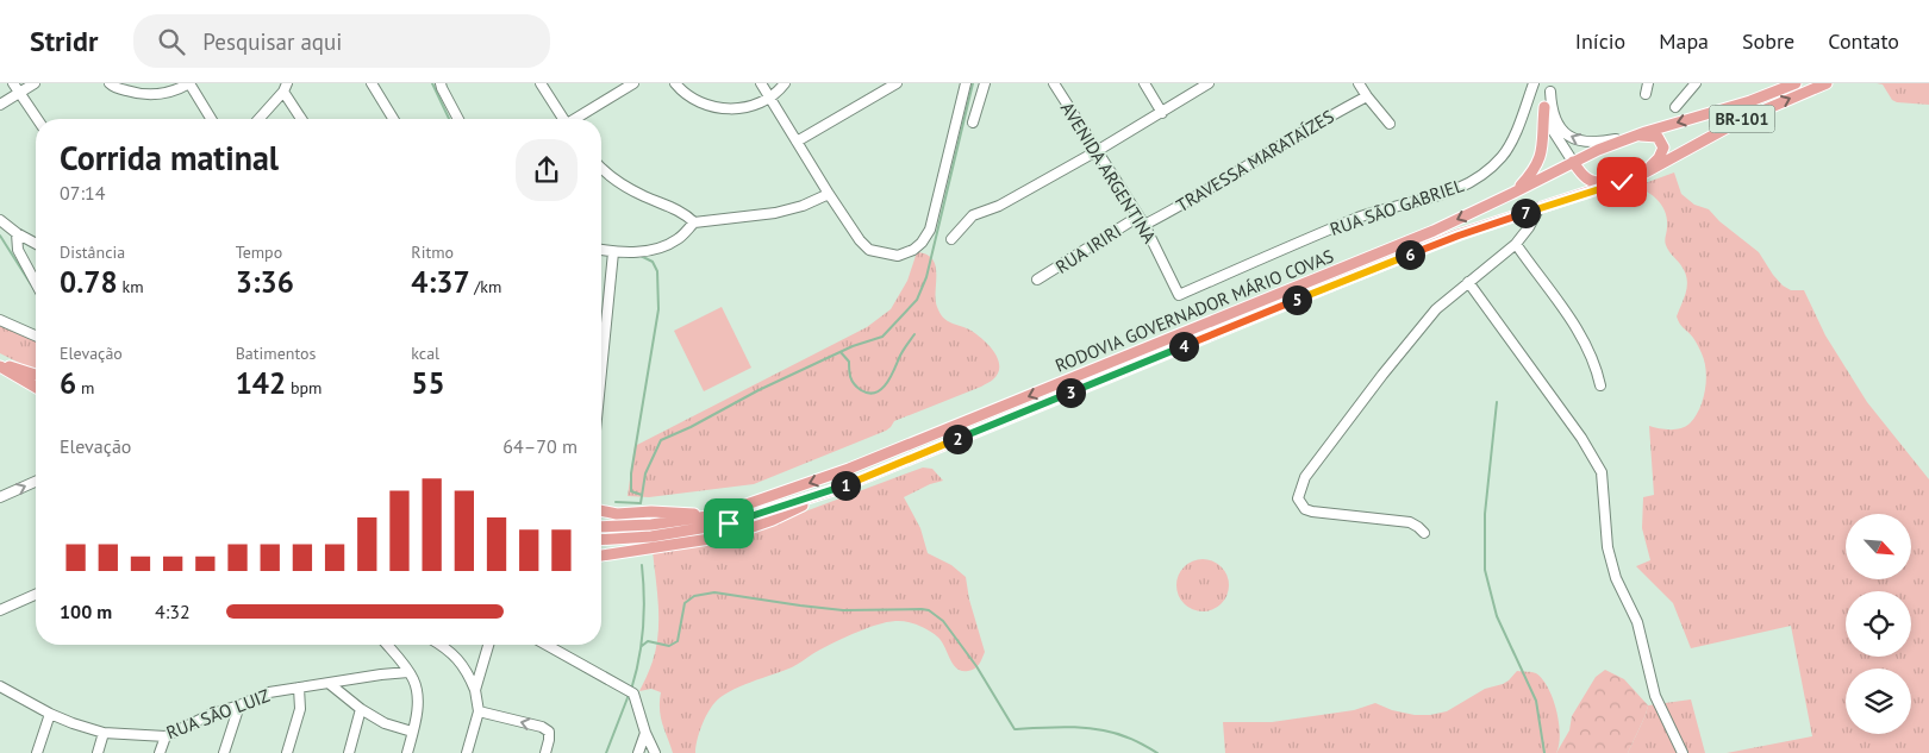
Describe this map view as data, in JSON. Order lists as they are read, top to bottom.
{
  "streets": {
    "main road": ["BR-101", "RODOVIA GOVERNADOR MÁRIO COVAS"],
    "street": [
      "TRAVESSA MARATAÍZES",
      "AVENIDA ARGENTINA",
      "RUA SÃO GABRIEL",
      "RUA IRIRI",
      "RUA SÃO LUIZ"
    ]
  },
  "crossings": [
    ["TRAVESSA MARATAÍZES", "AVENIDA ARGENTINA"],
    ["AVENIDA ARGENTINA", "RUA SÃO GABRIEL"],
    ["AVENIDA ARGENTINA", "RUA IRIRI"]
  ],
  "north": "bottom right",
  "page": {
    "header": "Stridr",
    "search": "Pesquisar aqui",
    "nav": [
      "Início",
      "Mapa",
      "Sobre",
      "Contato"
    ],
    "heading": ["Corrida matinal", "07:14"],
    "pins": [
      "7",
      "6",
      "5",
      "4",
      "3",
      "2",
      "1"
    ],
    "stats": [
      ["Distância", "0.78 km"],
      ["Tempo", "3:36"],
      ["Ritmo", "4:37 /km"],
      ["Elevação", "6 m"],
      ["Batimentos", "142 bpm"],
      ["kcal", "55"]
    ],
    "chart": ["Elevação", "64–70 m"],
    "list": [
      {
        "name": "100 m",
        "note": "4:32"
      }
    ]
  }
}
